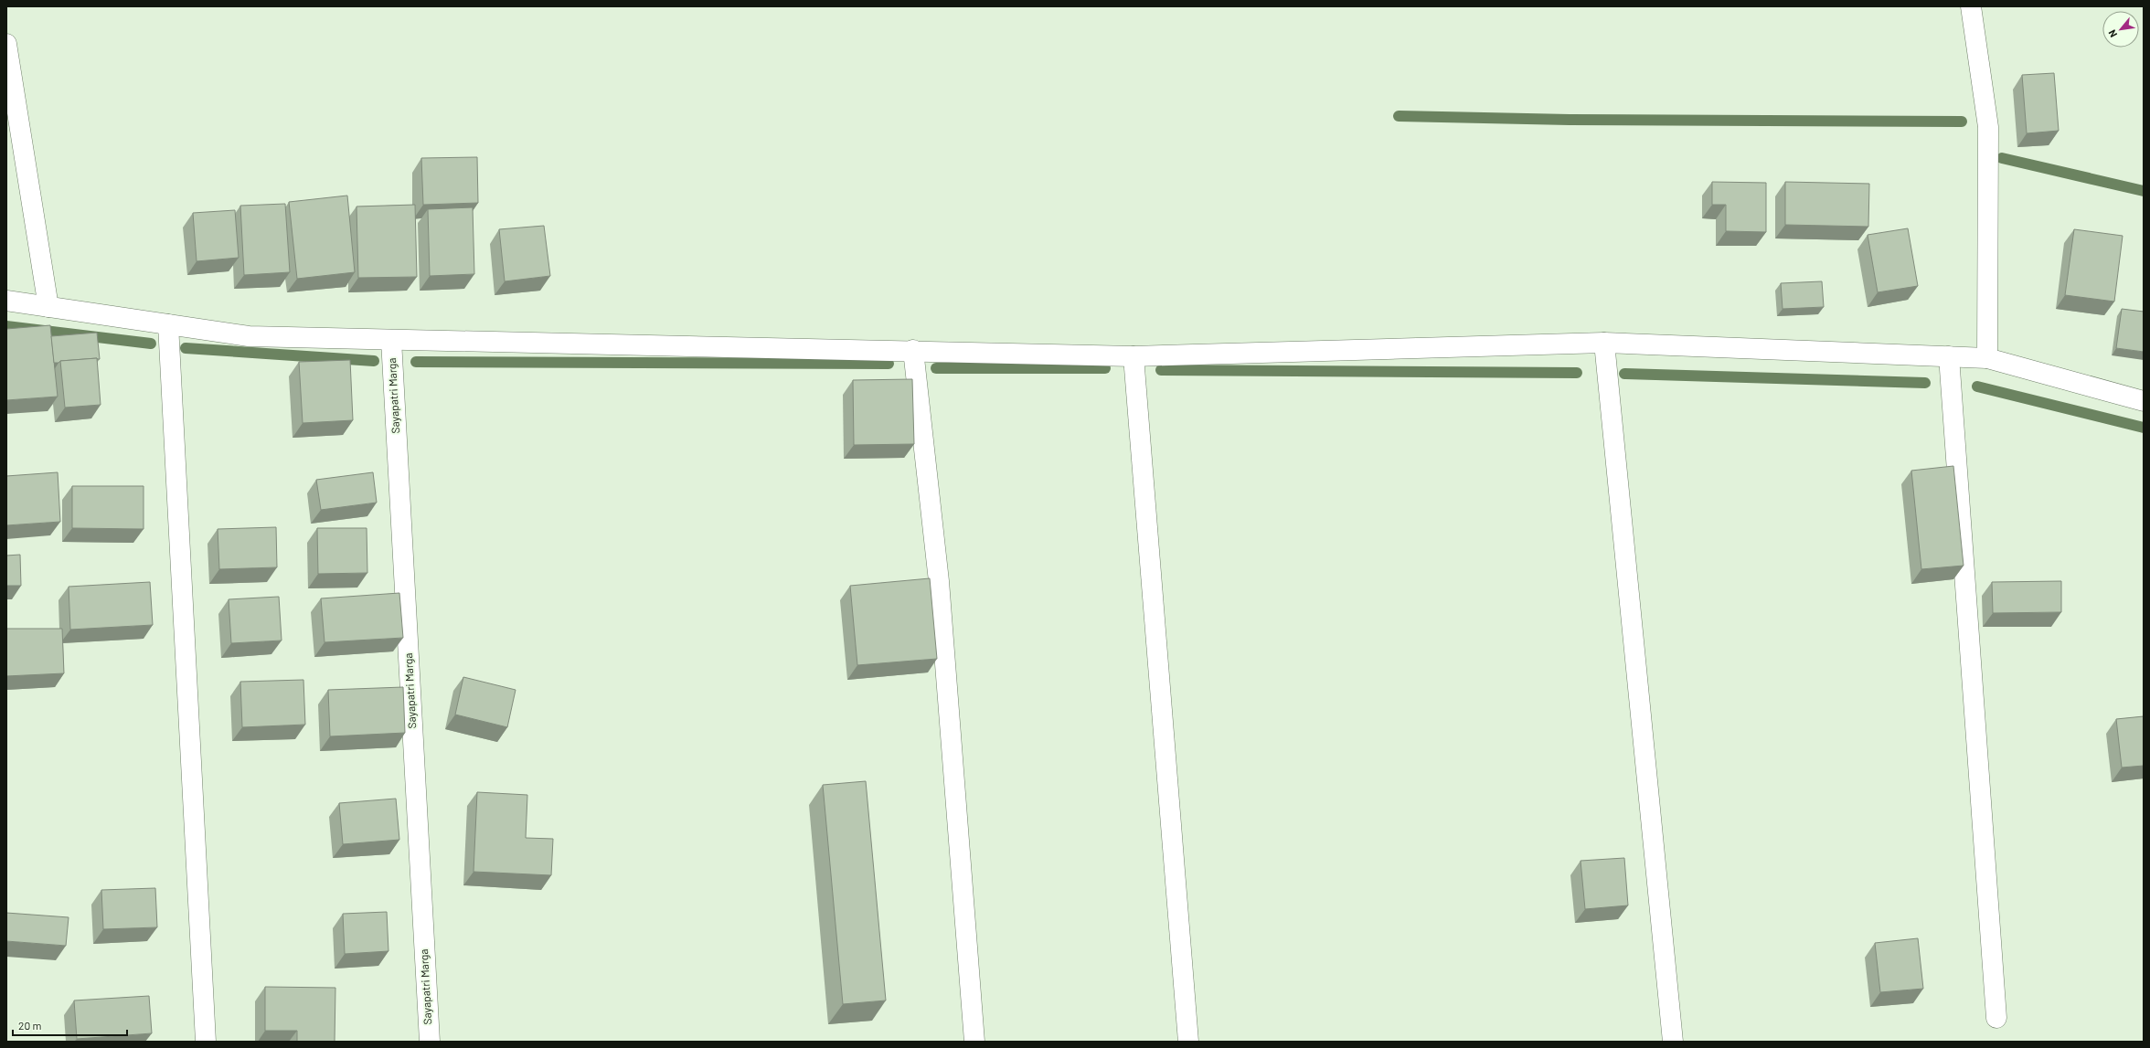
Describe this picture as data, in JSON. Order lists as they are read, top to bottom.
{
  "streets": {
    "street": ["Sayapatri Marga"]
  },
  "scale_bar": "20 m",
  "north": "bottom left"
}
